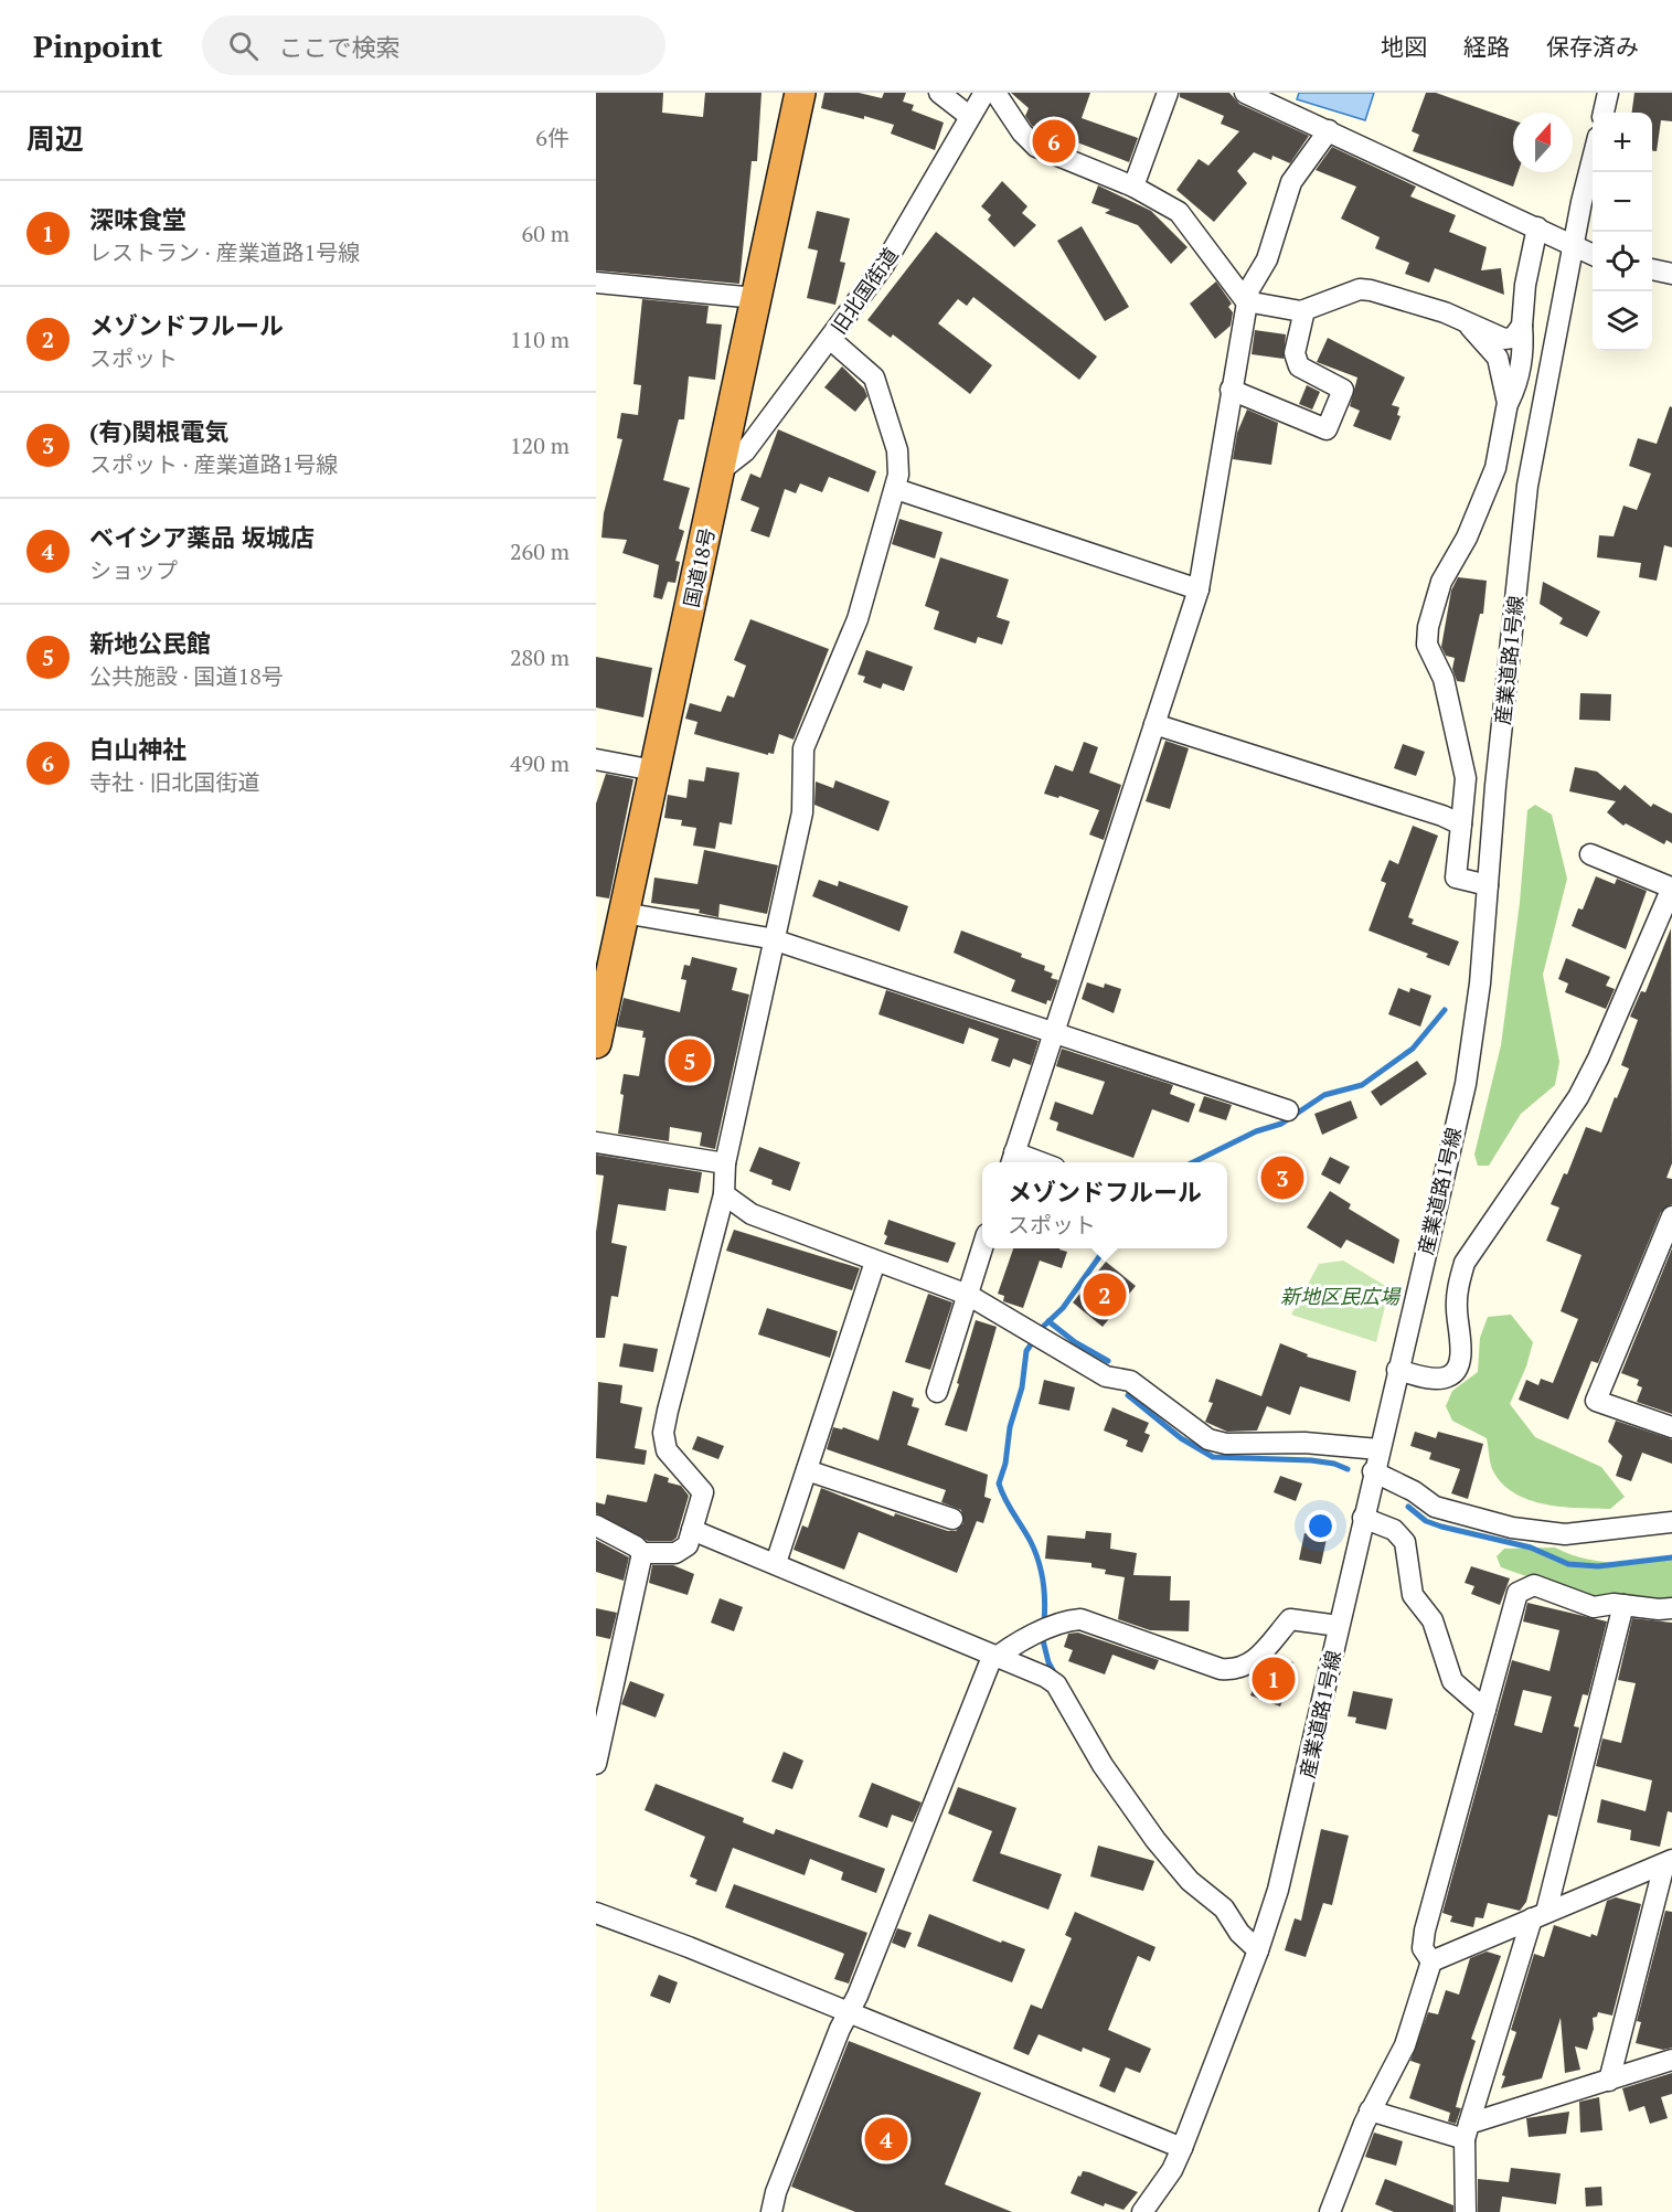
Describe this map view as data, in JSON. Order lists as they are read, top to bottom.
{
  "streets": {
    "highway": ["国道18号"],
    "street": ["旧北国街道", "産業道路1号線"]
  },
  "crossings": [
    ["旧北国街道", "国道18号"]
  ],
  "parks": ["新地区民広場"],
  "north": "top",
  "page": {
    "header": "Pinpoint",
    "search": "ここで検索",
    "nav": ["地図", "経路", "保存済み"],
    "heading": ["周辺", "6件"],
    "map_buttons": ["+", "−"],
    "pins": [
      "6",
      "5",
      "3",
      "2",
      "1",
      "4"
    ],
    "list": [
      {
        "mark": "1",
        "name": "深味食堂",
        "note": "レストラン · 産業道路1号線",
        "value": "60 m"
      },
      {
        "mark": "2",
        "name": "メゾンドフルール",
        "note": "スポット",
        "value": "110 m"
      },
      {
        "mark": "3",
        "name": "(有)関根電気",
        "note": "スポット · 産業道路1号線",
        "value": "120 m"
      },
      {
        "mark": "4",
        "name": "ベイシア薬品 坂城店",
        "note": "ショップ",
        "value": "260 m"
      },
      {
        "mark": "5",
        "name": "新地公民館",
        "note": "公共施設 · 国道18号",
        "value": "280 m"
      },
      {
        "mark": "6",
        "name": "白山神社",
        "note": "寺社 · 旧北国街道",
        "value": "490 m"
      }
    ],
    "popup": ["メゾンドフルール", "スポット"]
  }
}
